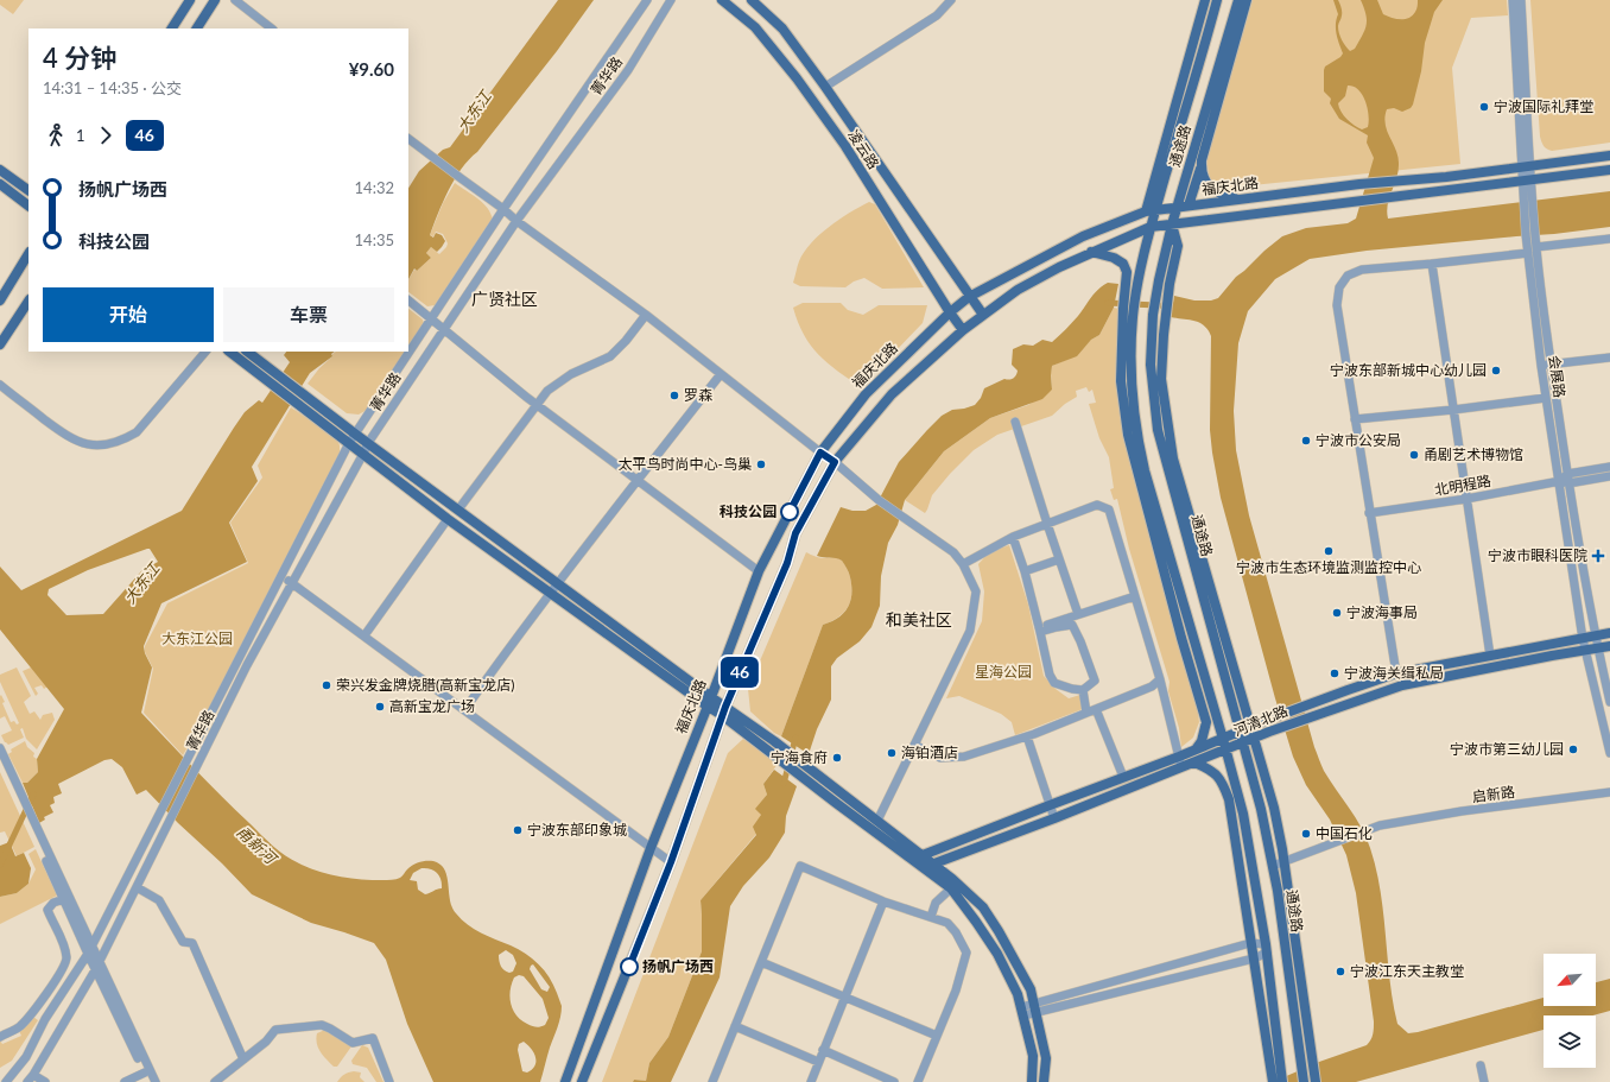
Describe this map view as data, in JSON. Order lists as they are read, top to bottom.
{
  "streets": {
    "main road": [
      "通途路",
      "凌云路",
      "福庆北路",
      "河清北路"
    ],
    "street": [
      "菁华路",
      "会展路",
      "北明程路",
      "启新路"
    ]
  },
  "crossings": [
    ["通途路", "福庆北路"],
    ["通途路", "河清北路"],
    ["通途路", "启新路"],
    ["凌云路", "福庆北路"],
    ["福庆北路", "会展路"],
    ["会展路", "北明程路"],
    ["会展路", "河清北路"]
  ],
  "districts": ["广贤社区", "和美社区"],
  "water": ["大东江", "甬新河"],
  "parks": ["大东江公园", "星海公园"],
  "places": {
    "other": [
      "宁波国际礼拜堂",
      "宁波东部新城中心幼儿园",
      "罗森",
      "宁波市公安局",
      "甬剧艺术博物馆",
      "太平鸟时尚中心-鸟巢",
      "科技公园",
      "宁波市生态环境监测监控中心",
      "宁波海事局",
      "宁波海关缉私局",
      "荣兴发金牌烧腊(高新宝龙店)",
      "高新宝龙广场",
      "宁波市第三幼儿园",
      "海铂酒店",
      "宁海食府",
      "宁波东部印象城",
      "中国石化",
      "扬帆广场西",
      "宁波江东天主教堂"
    ],
    "health": ["宁波市眼科医院"]
  },
  "lines": ["bus line 46"],
  "north": "bottom left",
  "page": {
    "on_map": "46",
    "heading": ["4 分钟", "14:31 – 14:35 · 公交", "¥9.60"],
    "legs": ["1", "46"],
    "list": [
      {
        "name": "扬帆广场西",
        "value": "14:32"
      },
      {
        "name": "科技公园",
        "value": "14:35"
      }
    ],
    "buttons": ["开始", "车票"]
  }
}
